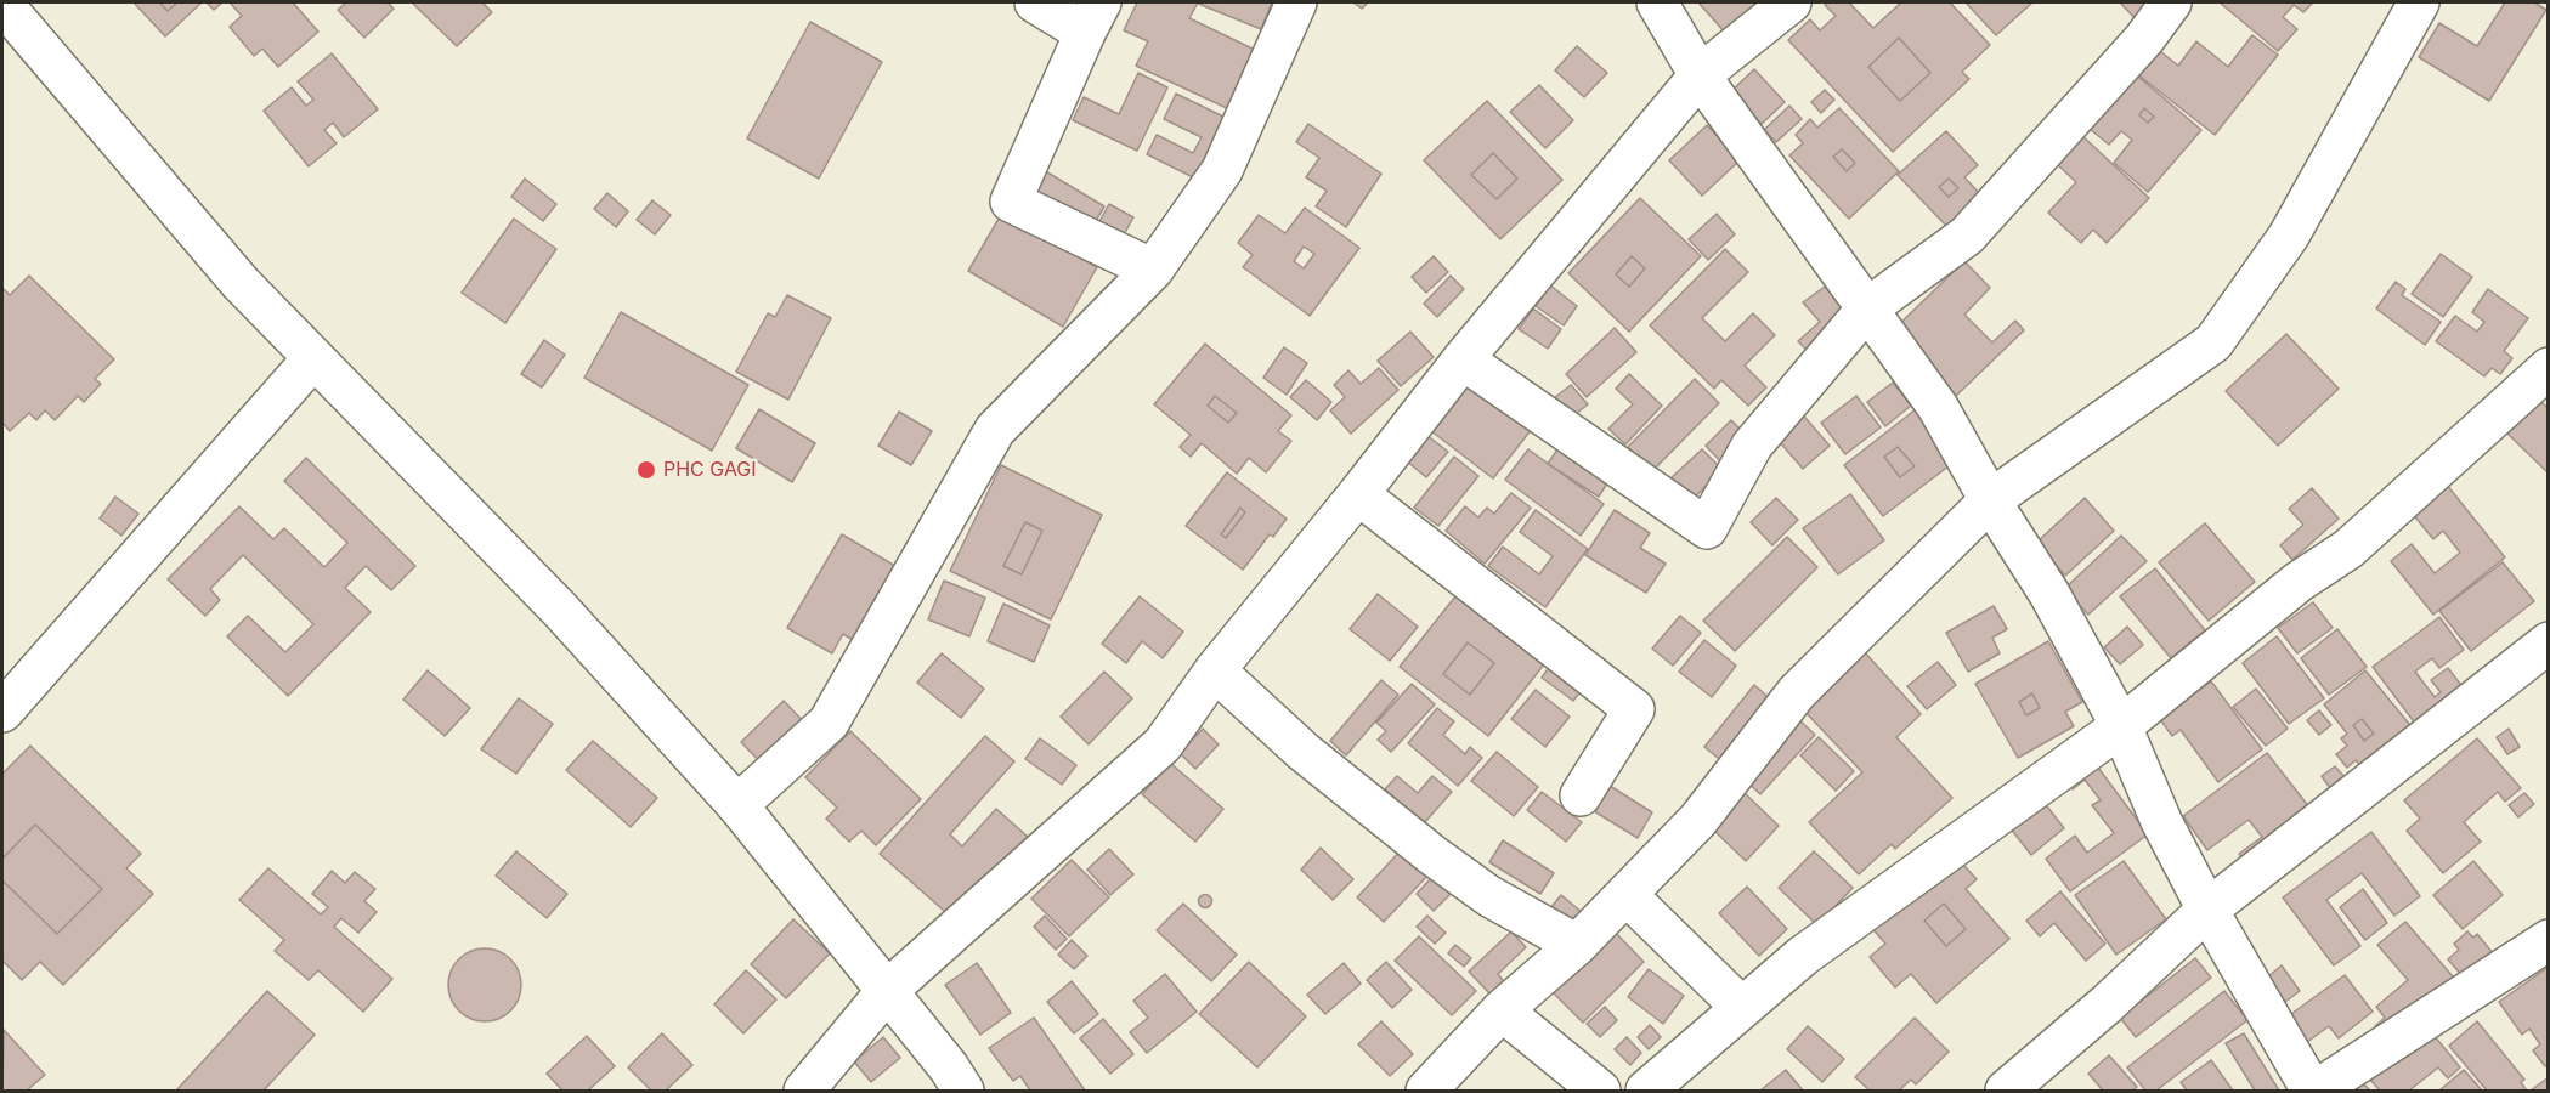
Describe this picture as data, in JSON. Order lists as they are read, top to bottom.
{
  "places": ["PHC GAGI"]
}
